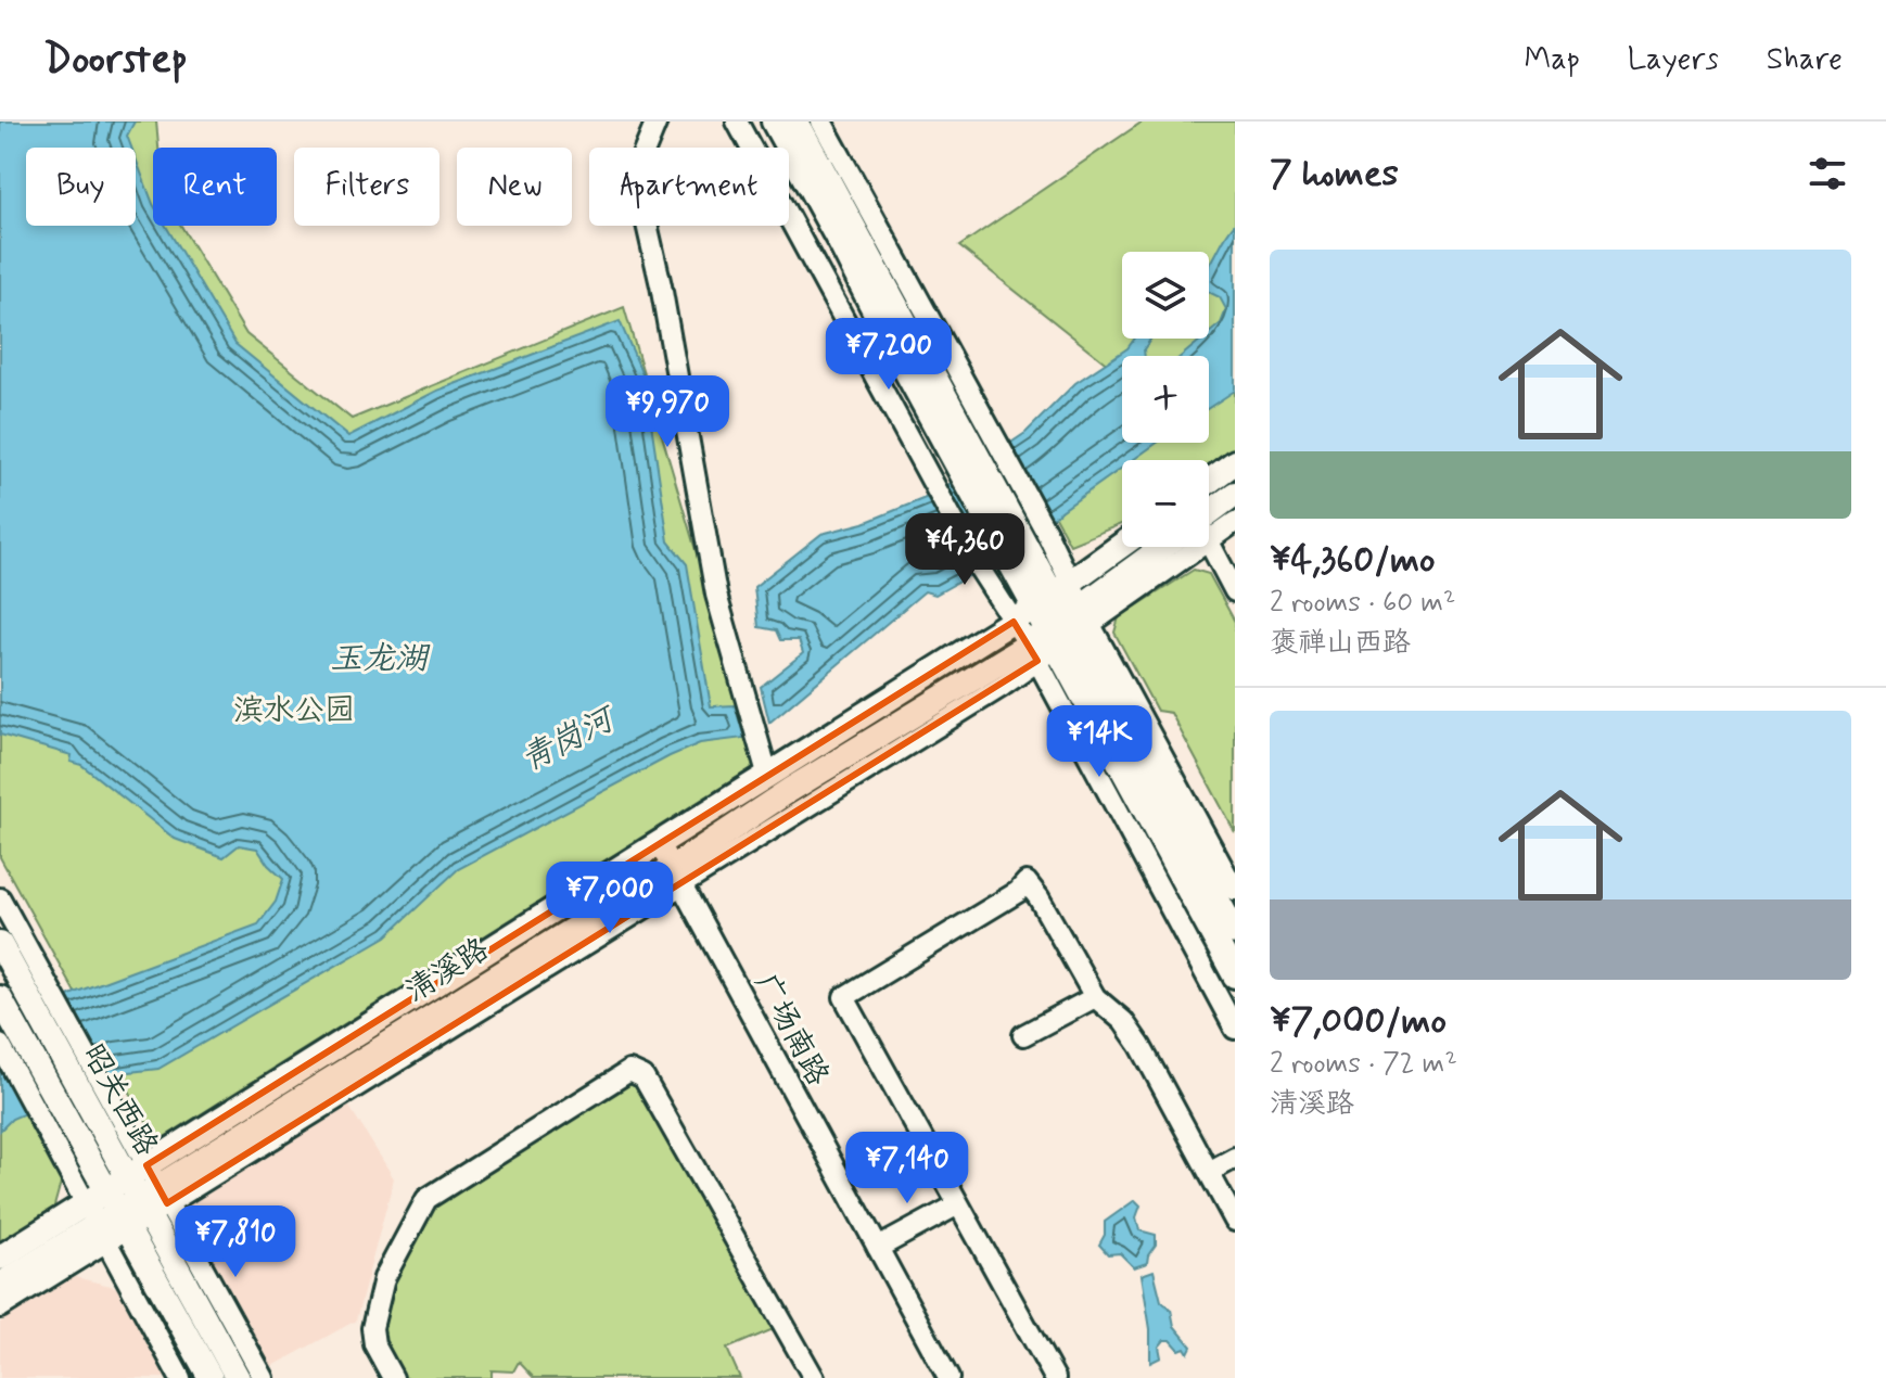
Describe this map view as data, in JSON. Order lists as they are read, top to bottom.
{
  "streets": {
    "main road": ["清溪路", "昭关西路"],
    "street": ["广场南路"]
  },
  "crossings": [
    ["清溪路", "广场南路"],
    ["清溪路", "昭关西路"]
  ],
  "water": ["玉龙湖", "青岗河"],
  "parks": ["滨水公园"],
  "page": {
    "header": "Doorstep",
    "nav": ["Map", "Layers", "Share"],
    "heading": "7 homes",
    "chip": [
      "Buy",
      "Rent",
      "Filters",
      "New",
      "Apartment"
    ],
    "list": [
      {
        "name": "¥4,360/mo",
        "note": "2 rooms · 60 m² · 褒禅山西路"
      },
      {
        "name": "¥7,000/mo",
        "note": "2 rooms · 72 m² · 清溪路"
      }
    ],
    "map_buttons": ["+", "−"],
    "price": [
      "¥7,200",
      "¥9,970",
      "¥4,360",
      "¥14K",
      "¥7,000",
      "¥7,140",
      "¥7,810"
    ]
  }
}
